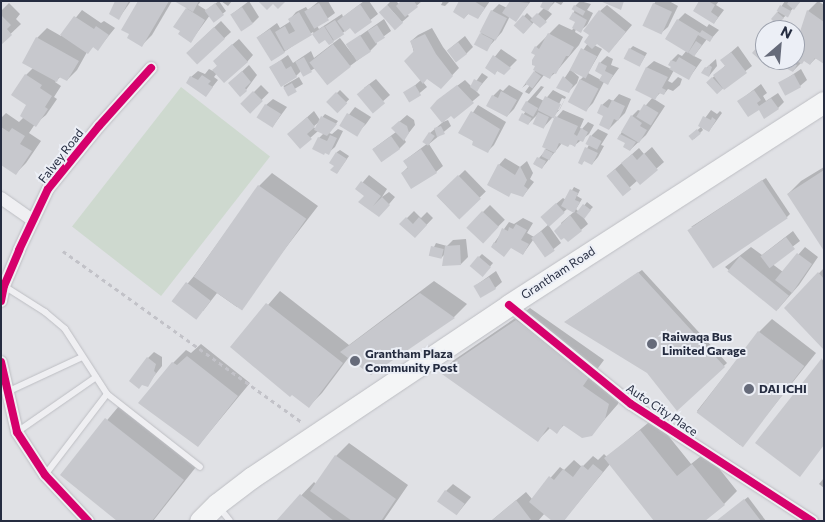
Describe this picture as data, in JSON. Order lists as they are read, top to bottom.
{
  "streets": {
    "main road": ["Grantham Road"],
    "street": ["Falvey Road", "Auto City Place"]
  },
  "crossings": [
    ["Grantham Road", "Auto City Place"]
  ],
  "places": ["Raiwaqa Bus Limited Garage", "Grantham Plaza Community Post", "DAI ICHI"],
  "north": "top right"
}
